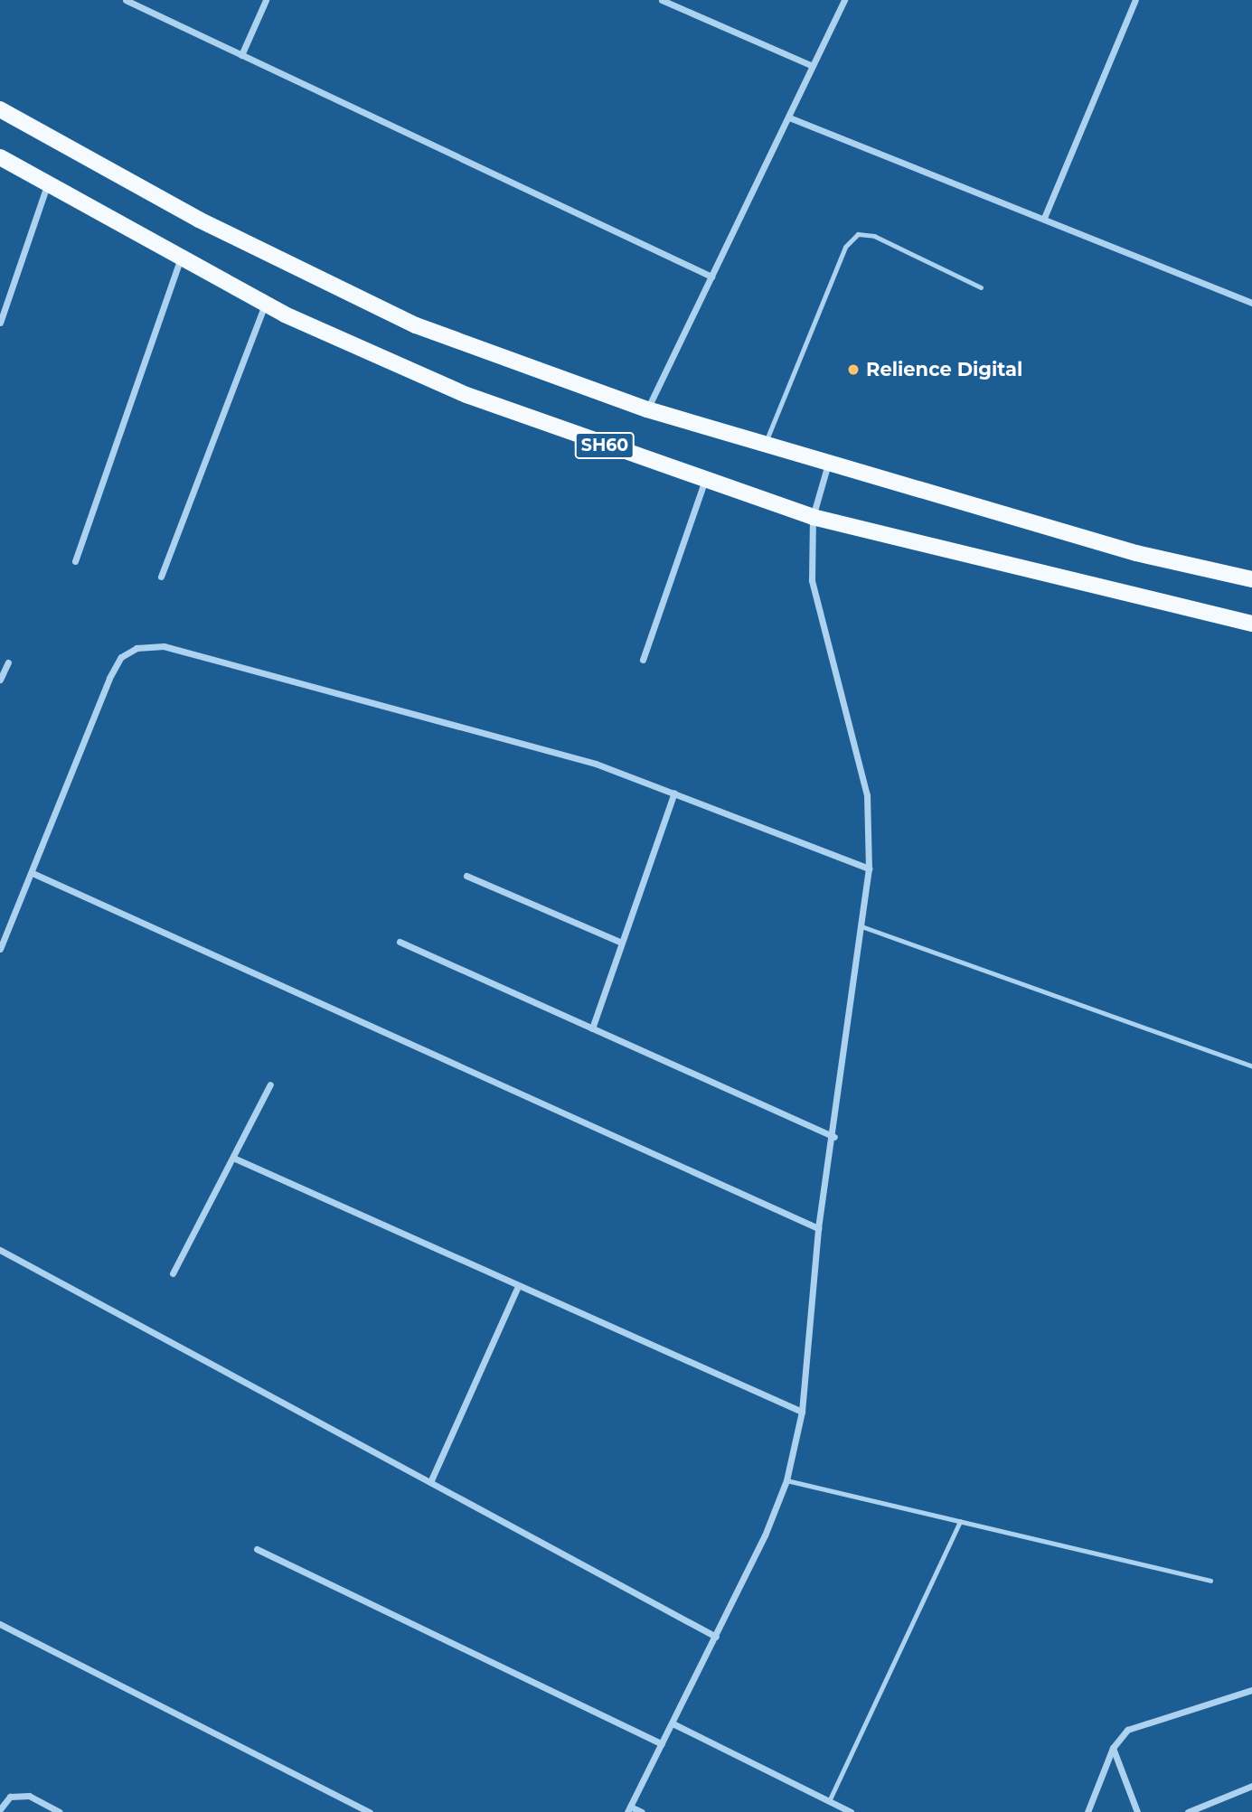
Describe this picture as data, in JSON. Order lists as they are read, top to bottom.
{
  "streets": {
    "main road": ["SH60"]
  },
  "places": ["Relience Digital"]
}
